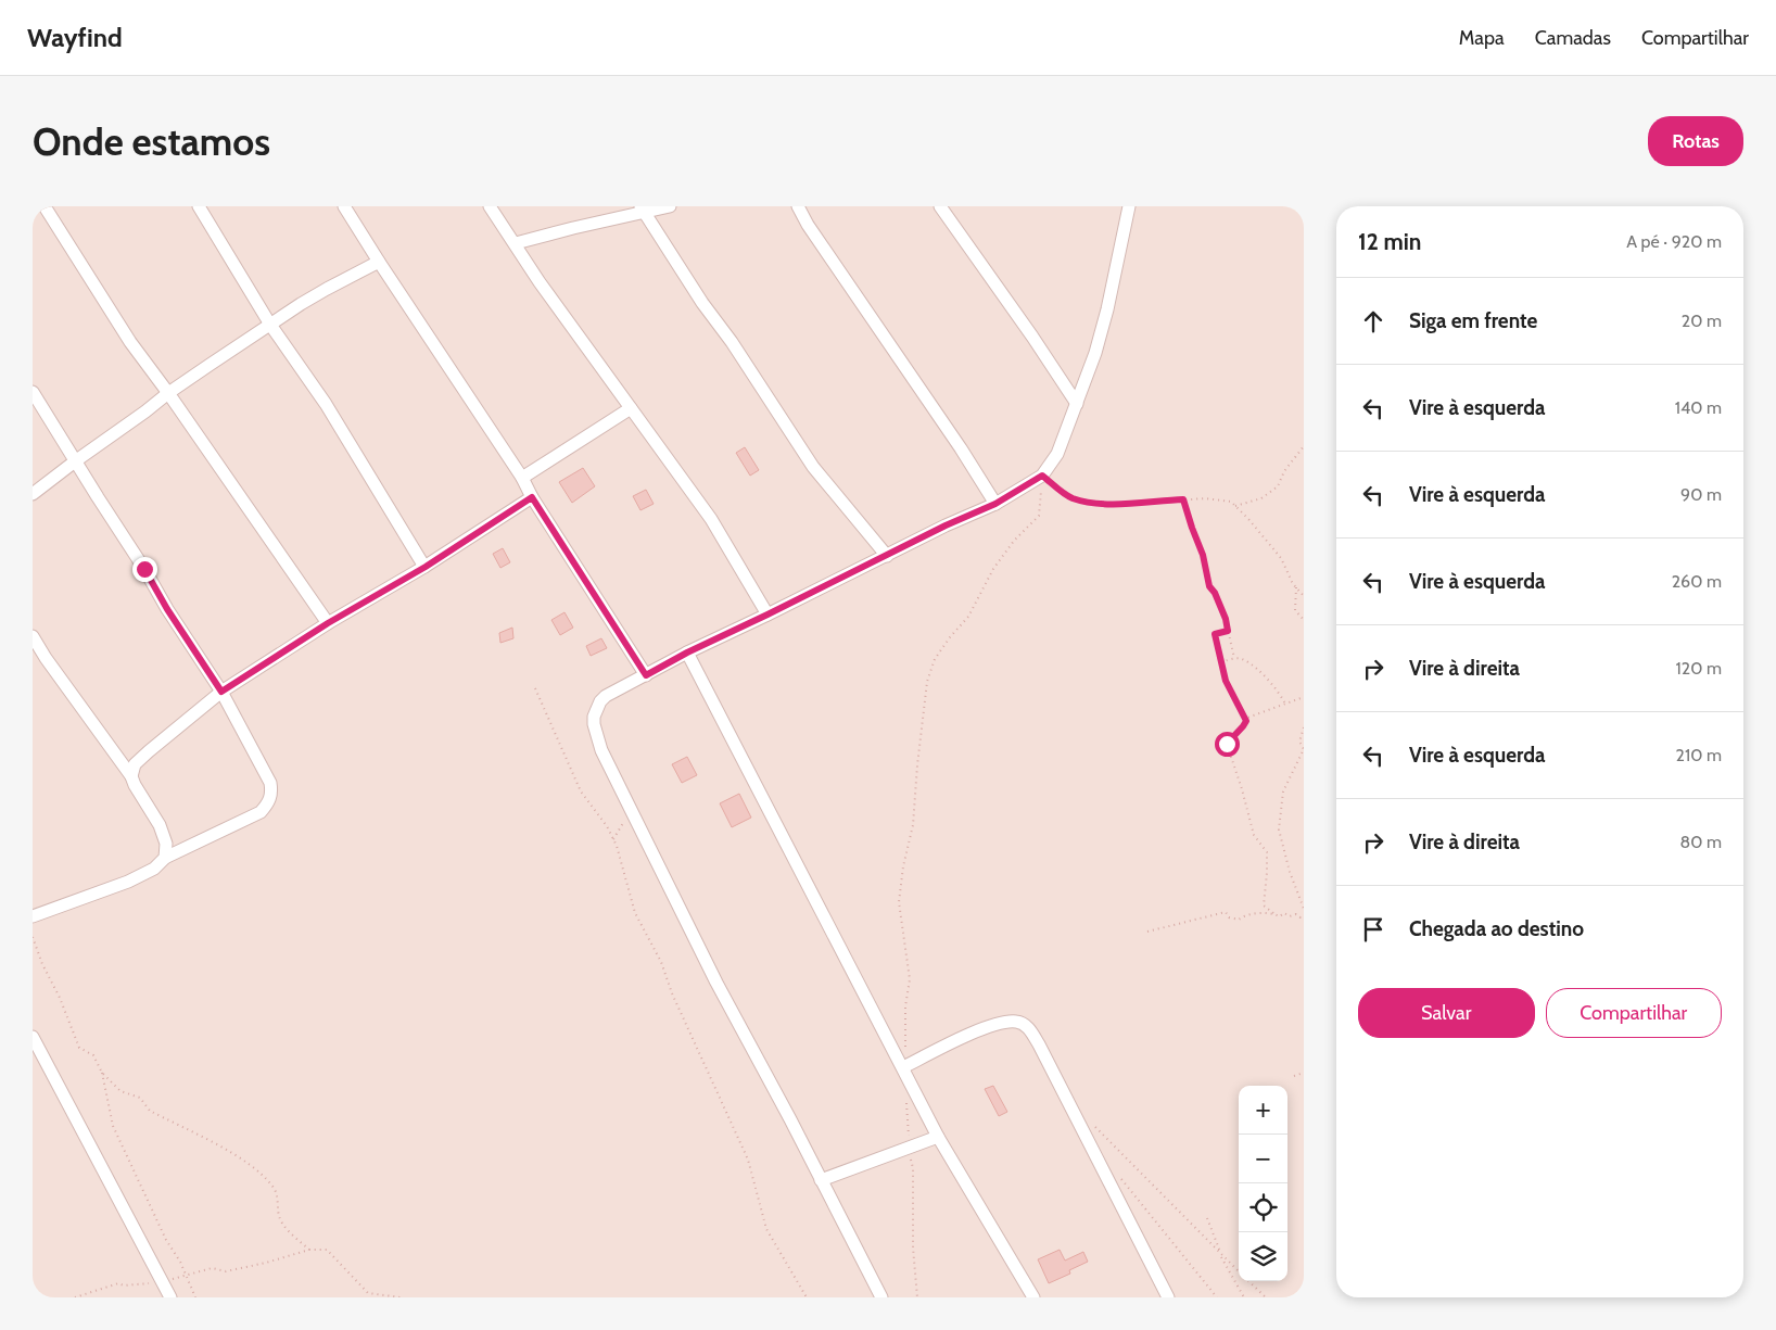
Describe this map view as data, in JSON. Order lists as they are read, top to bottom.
{
  "page": {
    "header": "Wayfind",
    "nav": ["Mapa", "Camadas", "Compartilhar"],
    "buttons": [
      "Rotas",
      ["Salvar", "Compartilhar"]
    ],
    "title": "Onde estamos",
    "heading": ["12 min", "A pé · 920 m"],
    "list": [
      ["Siga em frente", "20 m"],
      ["Vire à esquerda", "140 m"],
      ["Vire à esquerda", "90 m"],
      ["Vire à esquerda", "260 m"],
      ["Vire à direita", "120 m"],
      ["Vire à esquerda", "210 m"],
      ["Vire à direita", "80 m"],
      "Chegada ao destino"
    ],
    "map_buttons": ["+", "−"]
  }
}
